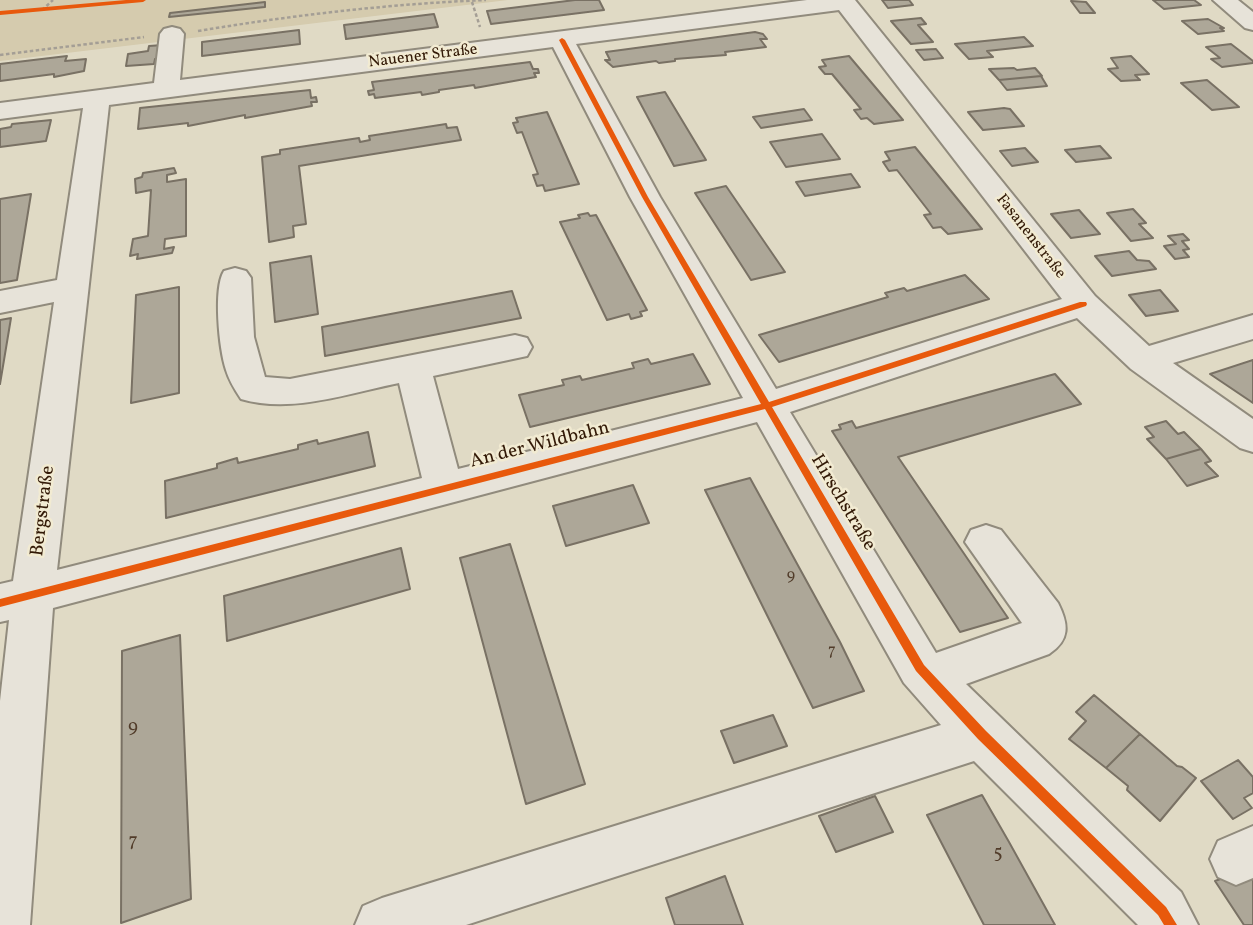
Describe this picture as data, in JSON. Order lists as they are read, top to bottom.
{
  "streets": {
    "street": [
      "Nauener Straße",
      "Fasanenstraße",
      "An der Wildbahn",
      "Hirschstraße",
      "Bergstraße"
    ]
  },
  "crossings": [
    ["Nauener Straße", "Fasanenstraße"],
    ["Nauener Straße", "Hirschstraße"],
    ["Nauener Straße", "Bergstraße"],
    ["Fasanenstraße", "An der Wildbahn"],
    ["An der Wildbahn", "Hirschstraße"],
    ["An der Wildbahn", "Bergstraße"]
  ],
  "house_numbers": [
    "9",
    "7",
    "9",
    "7",
    "5"
  ]
}
